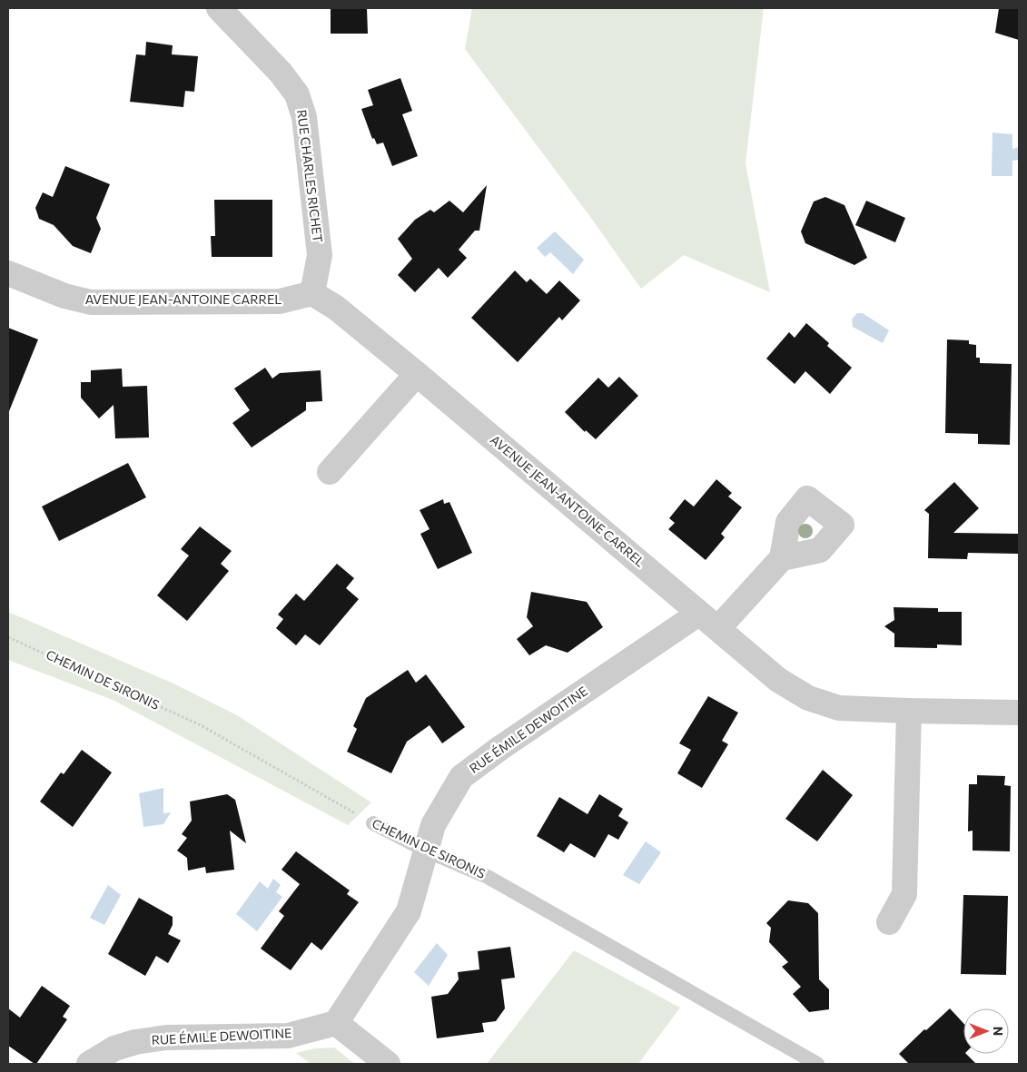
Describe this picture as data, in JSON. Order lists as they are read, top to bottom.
{
  "streets": {
    "street": ["RUE CHARLES RICHET", "AVENUE JEAN-ANTOINE CARREL", "RUE ÉMILE DEWOITINE"],
    "lane": ["CHEMIN DE SIRONIS"]
  },
  "crossings": [
    ["RUE CHARLES RICHET", "AVENUE JEAN-ANTOINE CARREL"],
    ["AVENUE JEAN-ANTOINE CARREL", "RUE ÉMILE DEWOITINE"],
    ["CHEMIN DE SIRONIS", "RUE ÉMILE DEWOITINE"]
  ],
  "north": "right"
}
